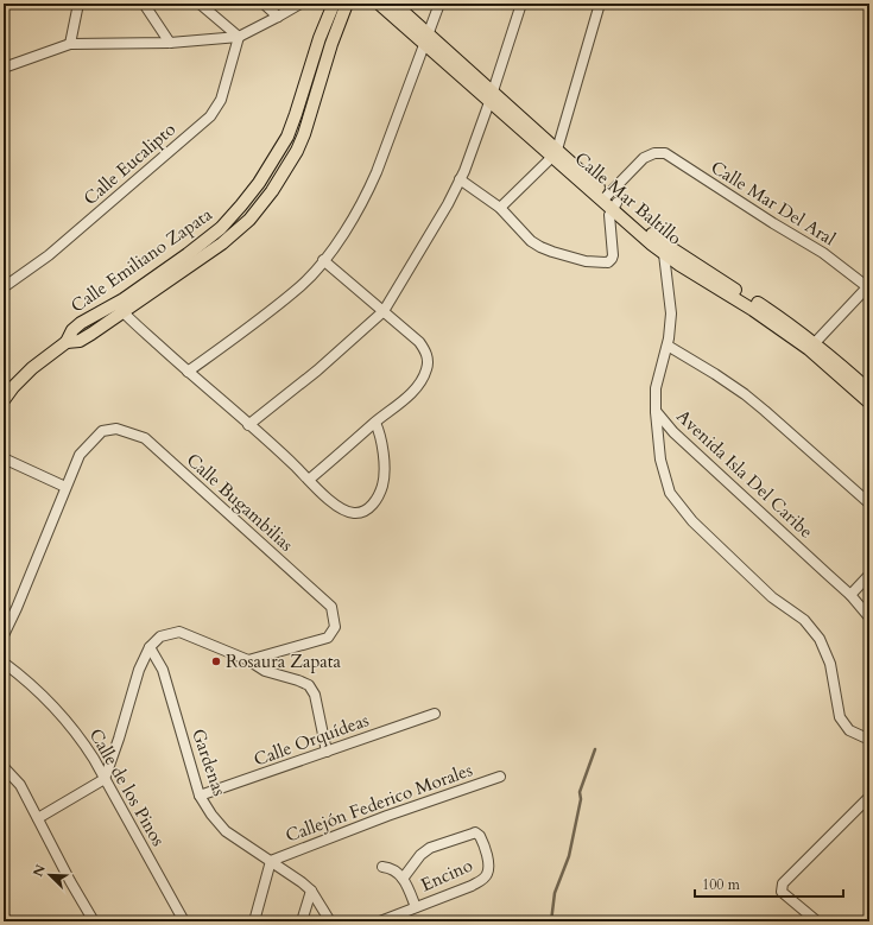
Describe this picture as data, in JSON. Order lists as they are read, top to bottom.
{
  "streets": {
    "main road": ["Calle Mar Baltillo", "Calle Emiliano Zapata"],
    "street": [
      "Calle Eucalipto",
      "Calle Mar Del Aral",
      "Avenida Isla Del Caribe",
      "Calle Bugambilias",
      "Calle Orquídeas",
      "Gardenas",
      "Calle de los Pinos",
      "Callejón Federico Morales",
      "Encino"
    ]
  },
  "crossings": [
    ["Calle Mar Baltillo", "Calle Mar Del Aral"],
    ["Calle Mar Baltillo", "Avenida Isla Del Caribe"],
    ["Calle Orquídeas", "Gardenas"],
    ["Gardenas", "Callejón Federico Morales"]
  ],
  "places": ["Rosaura Zapata"],
  "scale_bar": "100 m",
  "north": "top left"
}
